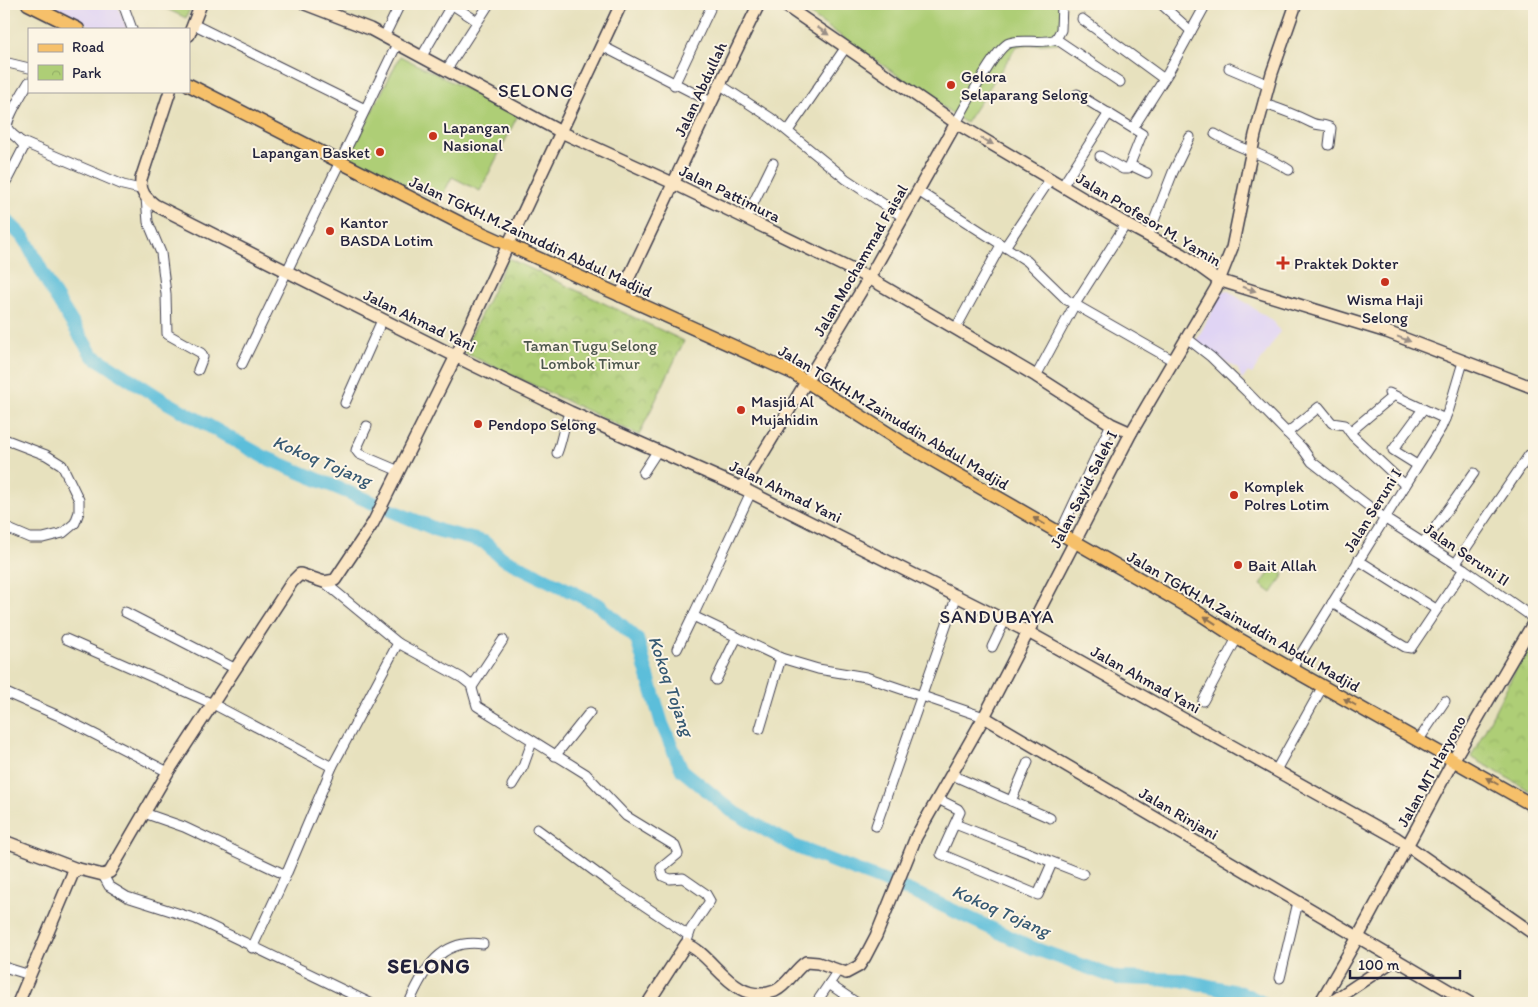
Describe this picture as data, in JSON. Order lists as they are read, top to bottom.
{
  "streets": {
    "main road": ["Jalan TGKH.M.Zainuddin Abdul Madjid"],
    "street": [
      "Jalan Abdullah",
      "Jalan Pattimura",
      "Jalan Profesor M. Yamin",
      "Jalan Mochammad Faisal",
      "Jalan Ahmad Yani",
      "Jalan Sayid Saleh I",
      "Jalan Seruni I",
      "Jalan Seruni II",
      "Jalan MT Haryono",
      "Jalan Rinjani"
    ]
  },
  "crossings": [
    ["Jalan Abdullah", "Jalan Pattimura"],
    ["Jalan Abdullah", "Jalan TGKH.M.Zainuddin Abdul Madjid"],
    ["Jalan Pattimura", "Jalan Mochammad Faisal"],
    ["Jalan Pattimura", "Jalan Sayid Saleh I"],
    ["Jalan Profesor M. Yamin", "Jalan Mochammad Faisal"],
    ["Jalan Profesor M. Yamin", "Jalan Sayid Saleh I"],
    ["Jalan Profesor M. Yamin", "Jalan Seruni I"],
    ["Jalan TGKH.M.Zainuddin Abdul Madjid", "Jalan Mochammad Faisal"],
    ["Jalan TGKH.M.Zainuddin Abdul Madjid", "Jalan Sayid Saleh I"],
    ["Jalan TGKH.M.Zainuddin Abdul Madjid", "Jalan Seruni I"],
    ["Jalan TGKH.M.Zainuddin Abdul Madjid", "Jalan MT Haryono"],
    ["Jalan Mochammad Faisal", "Jalan Ahmad Yani"],
    ["Jalan Ahmad Yani", "Jalan Sayid Saleh I"],
    ["Jalan Ahmad Yani", "Jalan MT Haryono"],
    ["Jalan Sayid Saleh I", "Jalan Seruni II"],
    ["Jalan Sayid Saleh I", "Jalan Rinjani"],
    ["Jalan Seruni I", "Jalan Seruni II"],
    ["Jalan Seruni II", "Jalan MT Haryono"],
    ["Jalan MT Haryono", "Jalan Rinjani"]
  ],
  "one_way": ["Jalan TGKH.M.Zainuddin Abdul Madjid"],
  "districts": ["SELONG", "SANDUBAYA", "SELONG"],
  "water": ["Kokoq Tojang"],
  "parks": ["Taman Tugu Selong Lombok Timur"],
  "places": {
    "other": [
      "Gelora Selaparang Selong",
      "Lapangan Nasional",
      "Lapangan Basket",
      "Kantor BASDA Lotim",
      "Wisma Haji Selong",
      "Masjid Al Mujahidin",
      "Pendopo Selong",
      "Komplek Polres Lotim",
      "Bait Allah"
    ],
    "health": ["Praktek Dokter"]
  },
  "legend": ["Road", "Park"],
  "scale_bar": "100 m"
}
